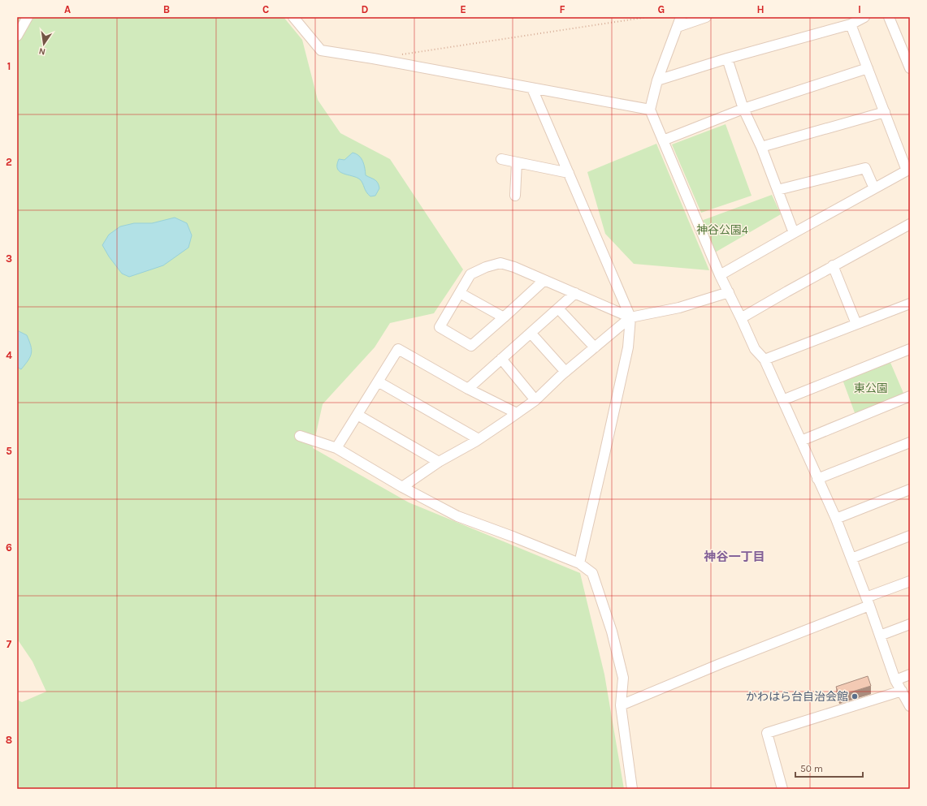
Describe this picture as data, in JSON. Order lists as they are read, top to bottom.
{
  "districts": ["神谷一丁目"],
  "parks": ["神谷公園4", "東公園"],
  "places": ["かわはら台自治会館"],
  "scale_bar": "50 m",
  "north": "bottom",
  "grid": {
    "columns": [
      "A",
      "B",
      "C",
      "D",
      "E",
      "F",
      "G",
      "H",
      "I"
    ],
    "rows": [
      "1",
      "2",
      "3",
      "4",
      "5",
      "6",
      "7",
      "8"
    ]
  }
}
